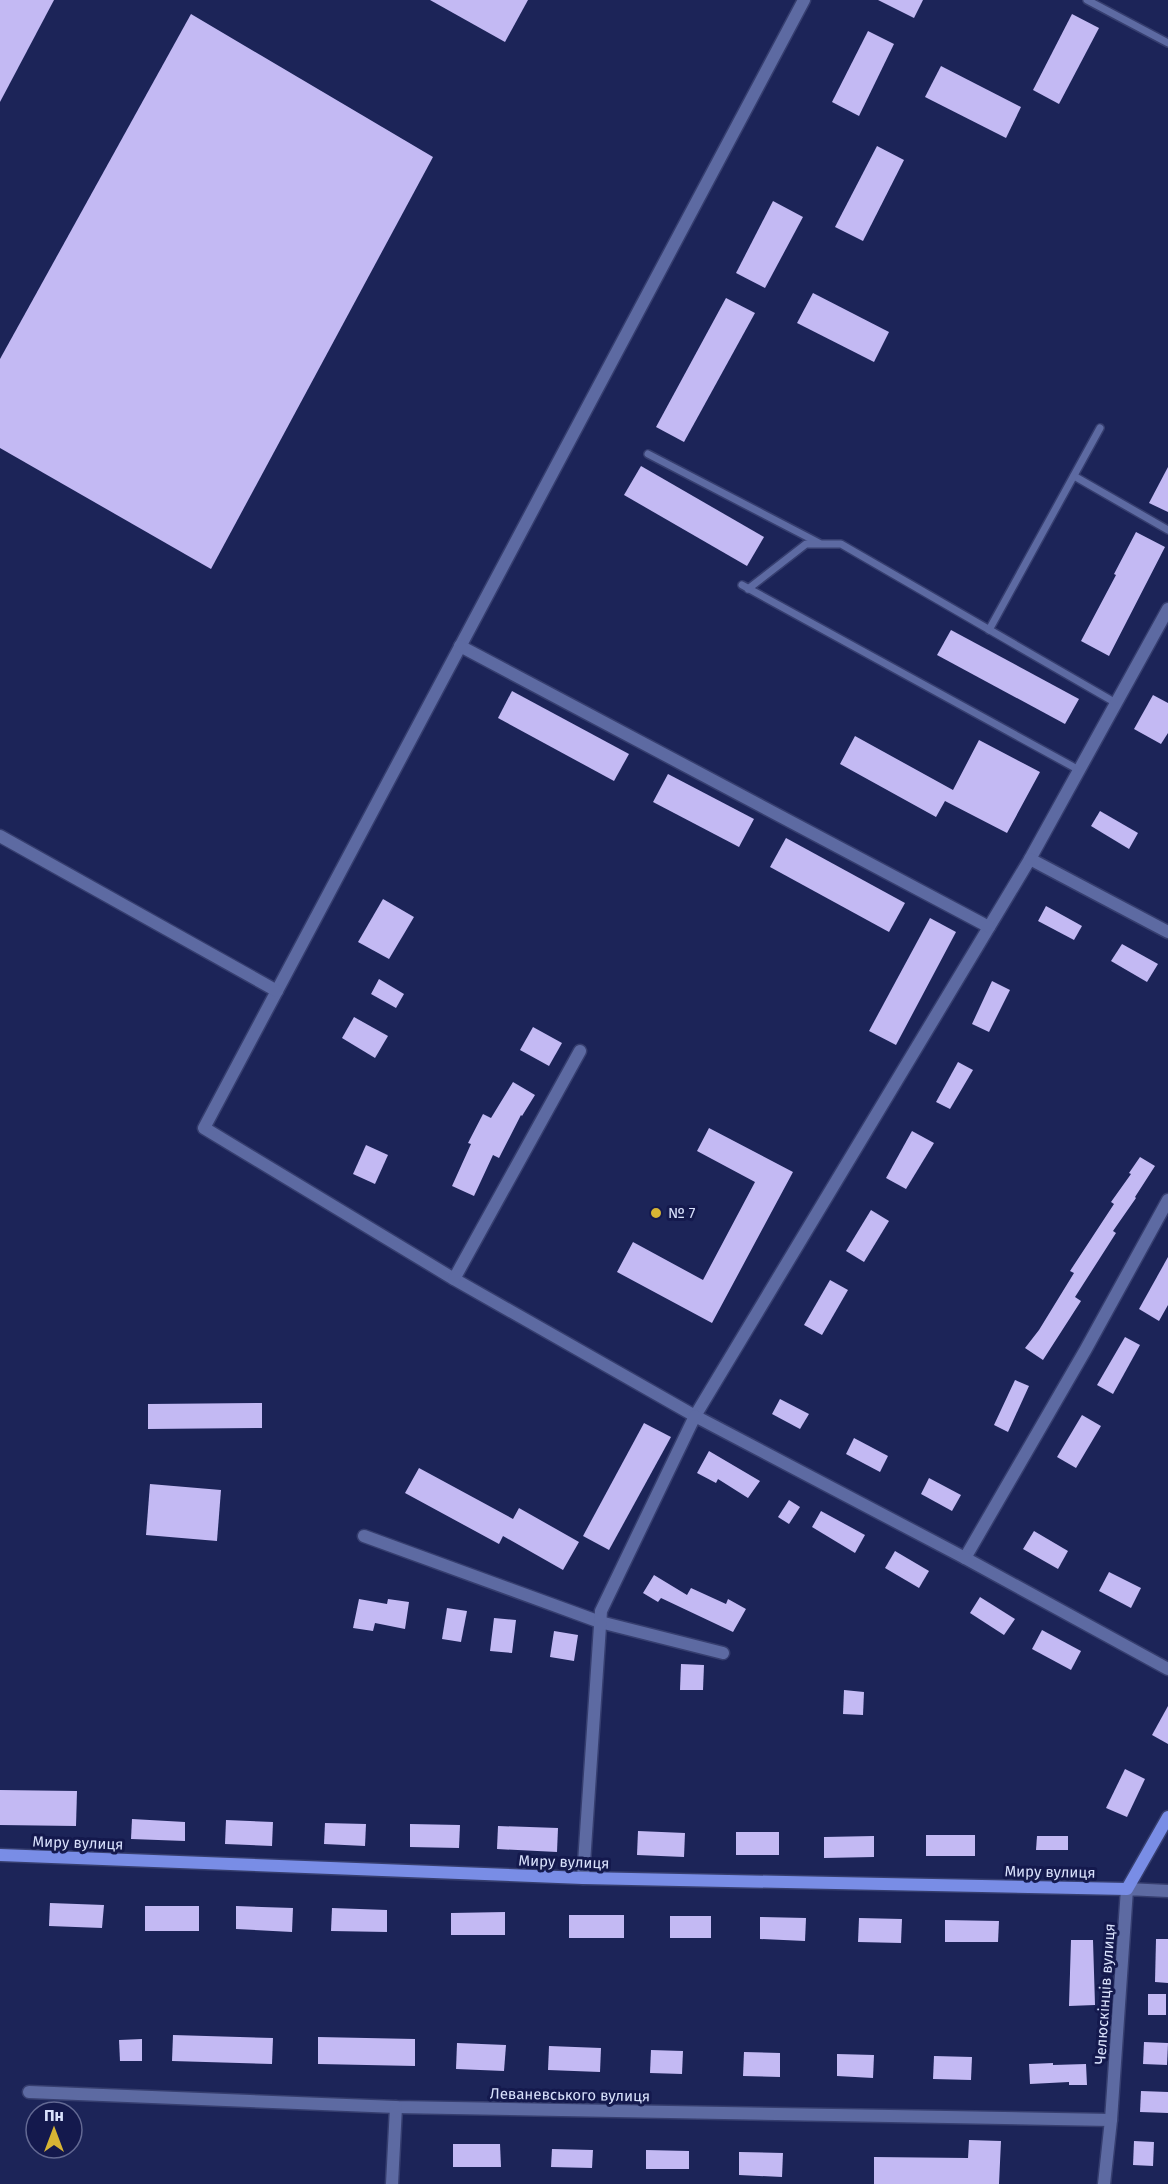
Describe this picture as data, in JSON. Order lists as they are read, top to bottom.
{
  "streets": {
    "main road": ["Миру вулиця", "Челюскінців вулиця"],
    "street": ["Леваневського вулиця"]
  },
  "crossings": [
    ["Миру вулиця", "Челюскінців вулиця"],
    ["Челюскінців вулиця", "Леваневського вулиця"]
  ],
  "places": ["№ 7"],
  "north": "top"
}
